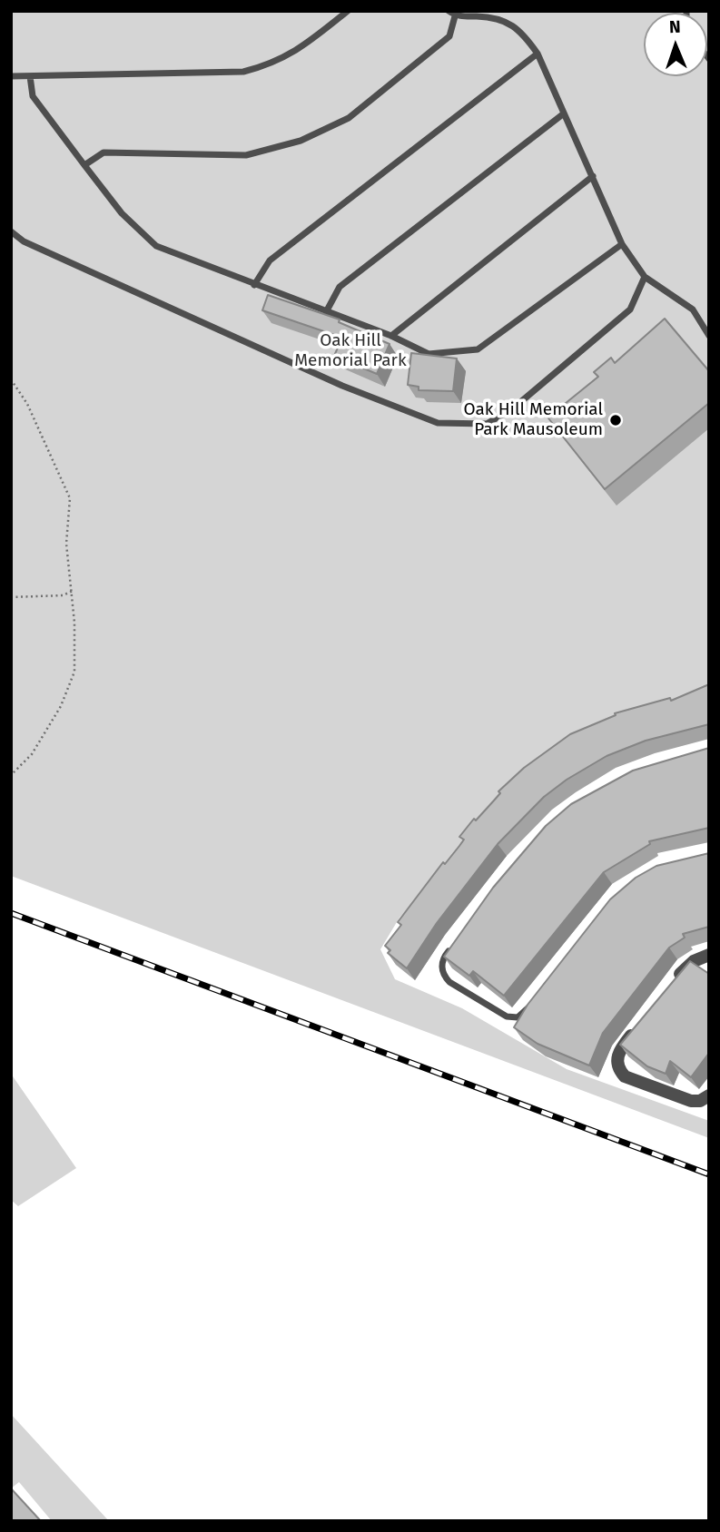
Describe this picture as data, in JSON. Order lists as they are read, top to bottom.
{
  "parks": ["Oak Hill Memorial Park"],
  "places": ["Oak Hill Memorial Park Mausoleum"],
  "north": "top"
}
